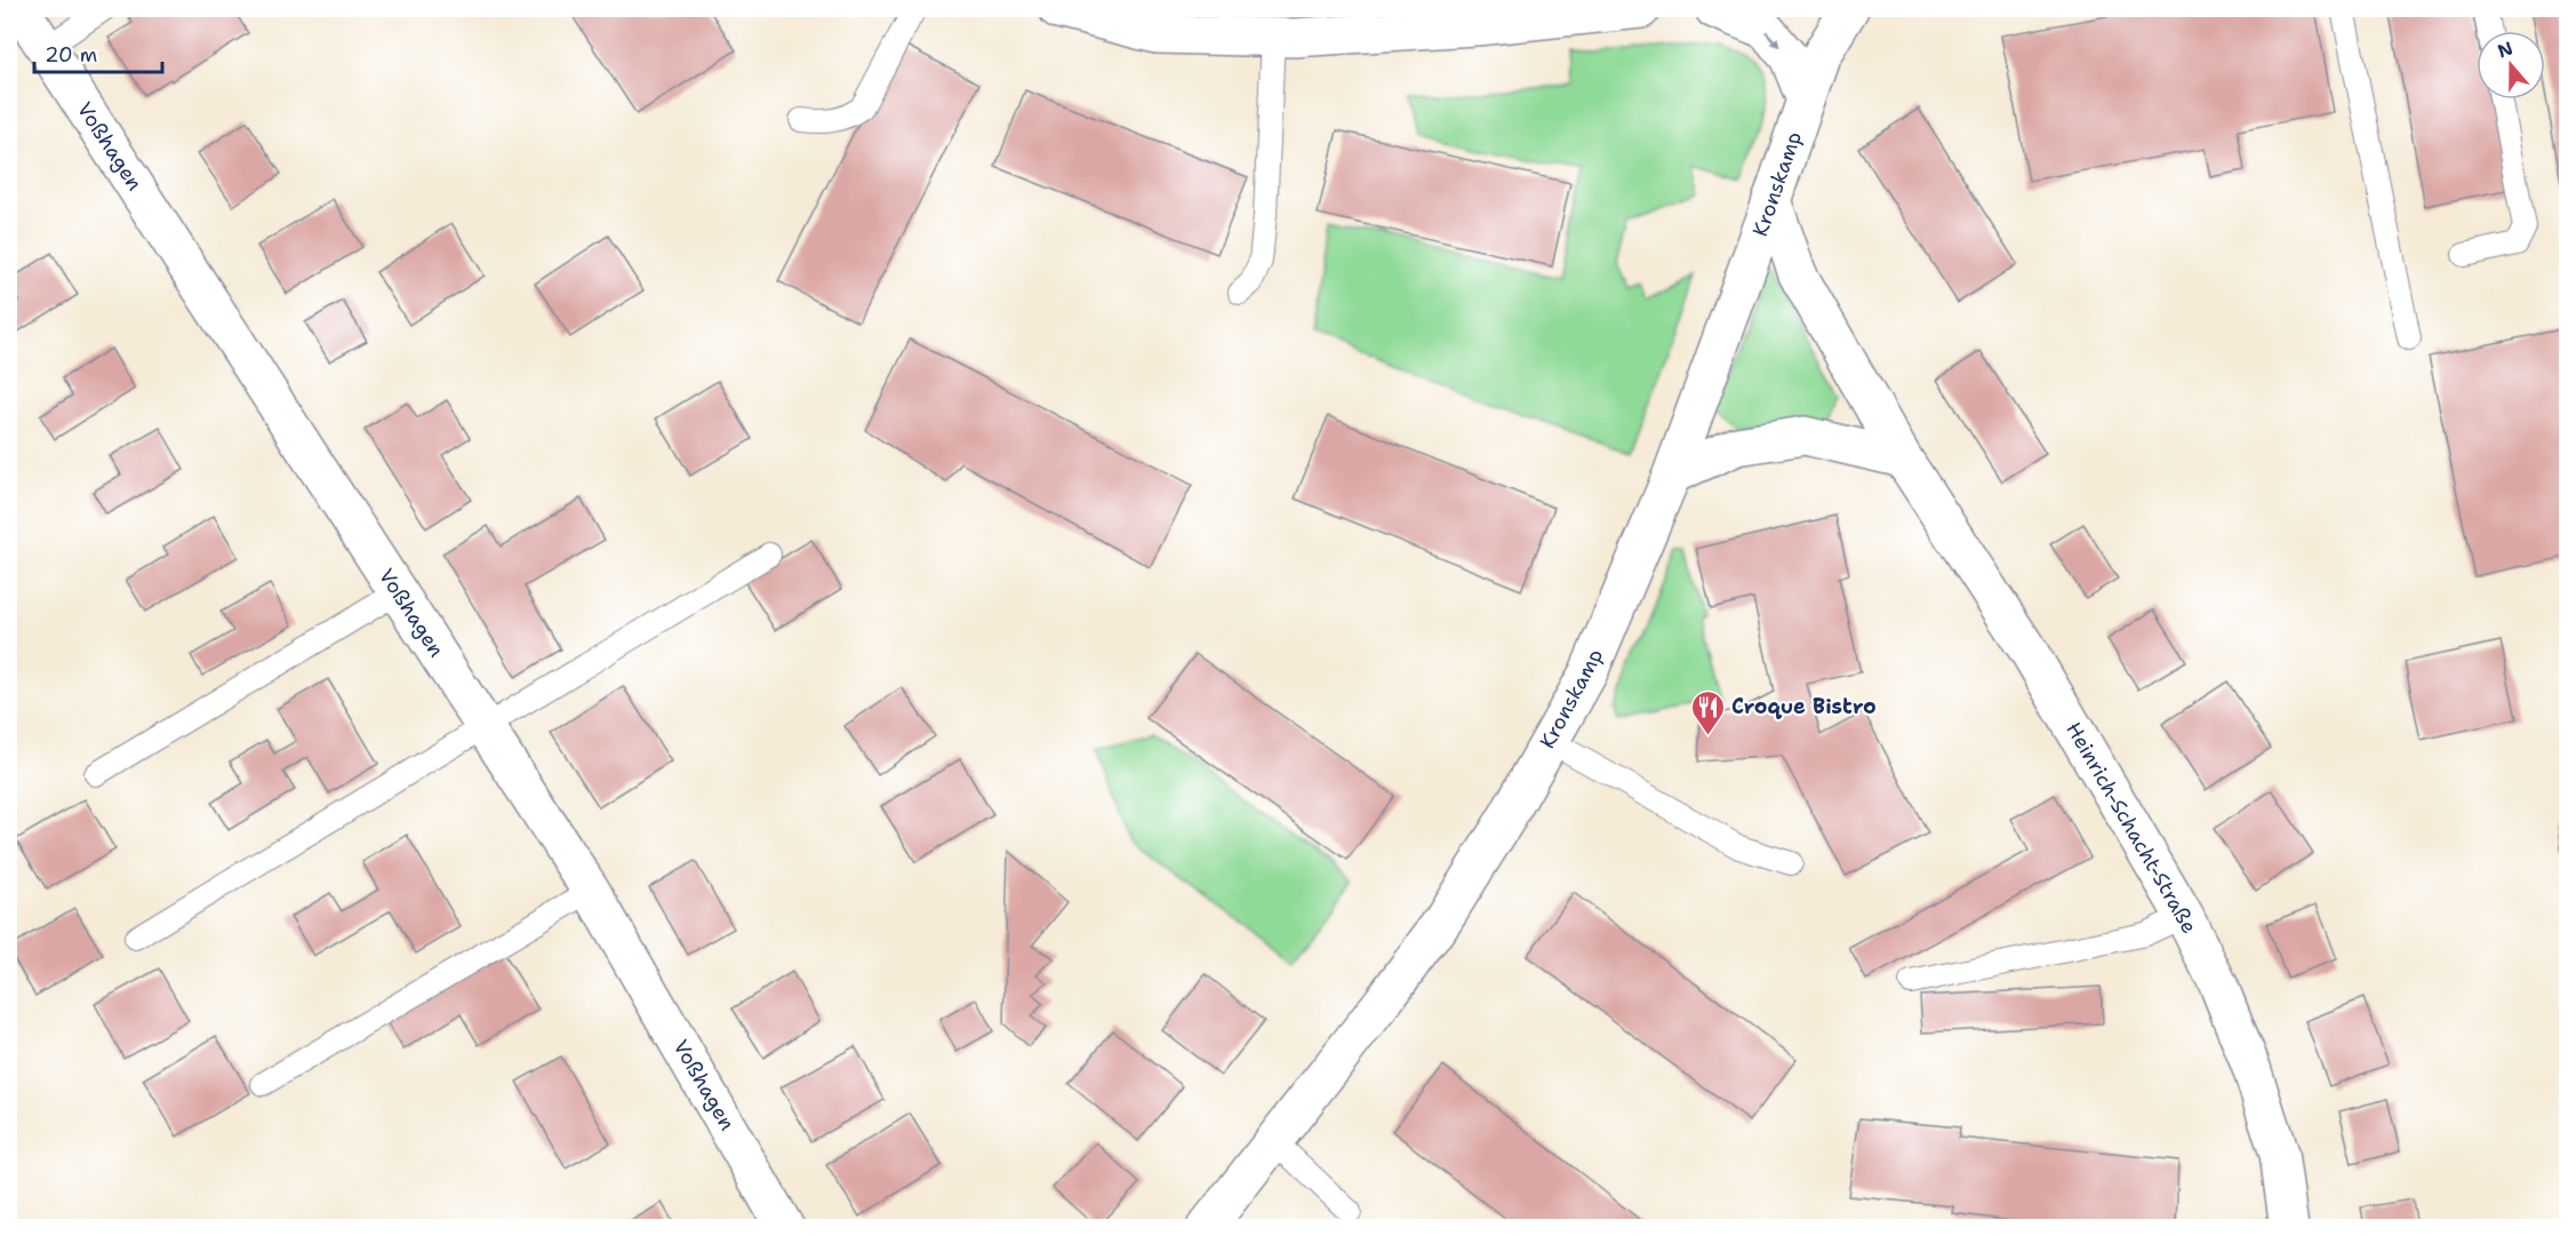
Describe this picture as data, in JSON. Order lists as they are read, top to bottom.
{
  "streets": {
    "street": ["Voßhagen", "Kronskamp", "Heinrich-Schacht-Straße"]
  },
  "crossings": [
    ["Kronskamp", "Heinrich-Schacht-Straße"]
  ],
  "places": {
    "restaurant": ["Croque Bistro"]
  },
  "scale_bar": "20 m",
  "north": "top"
}
